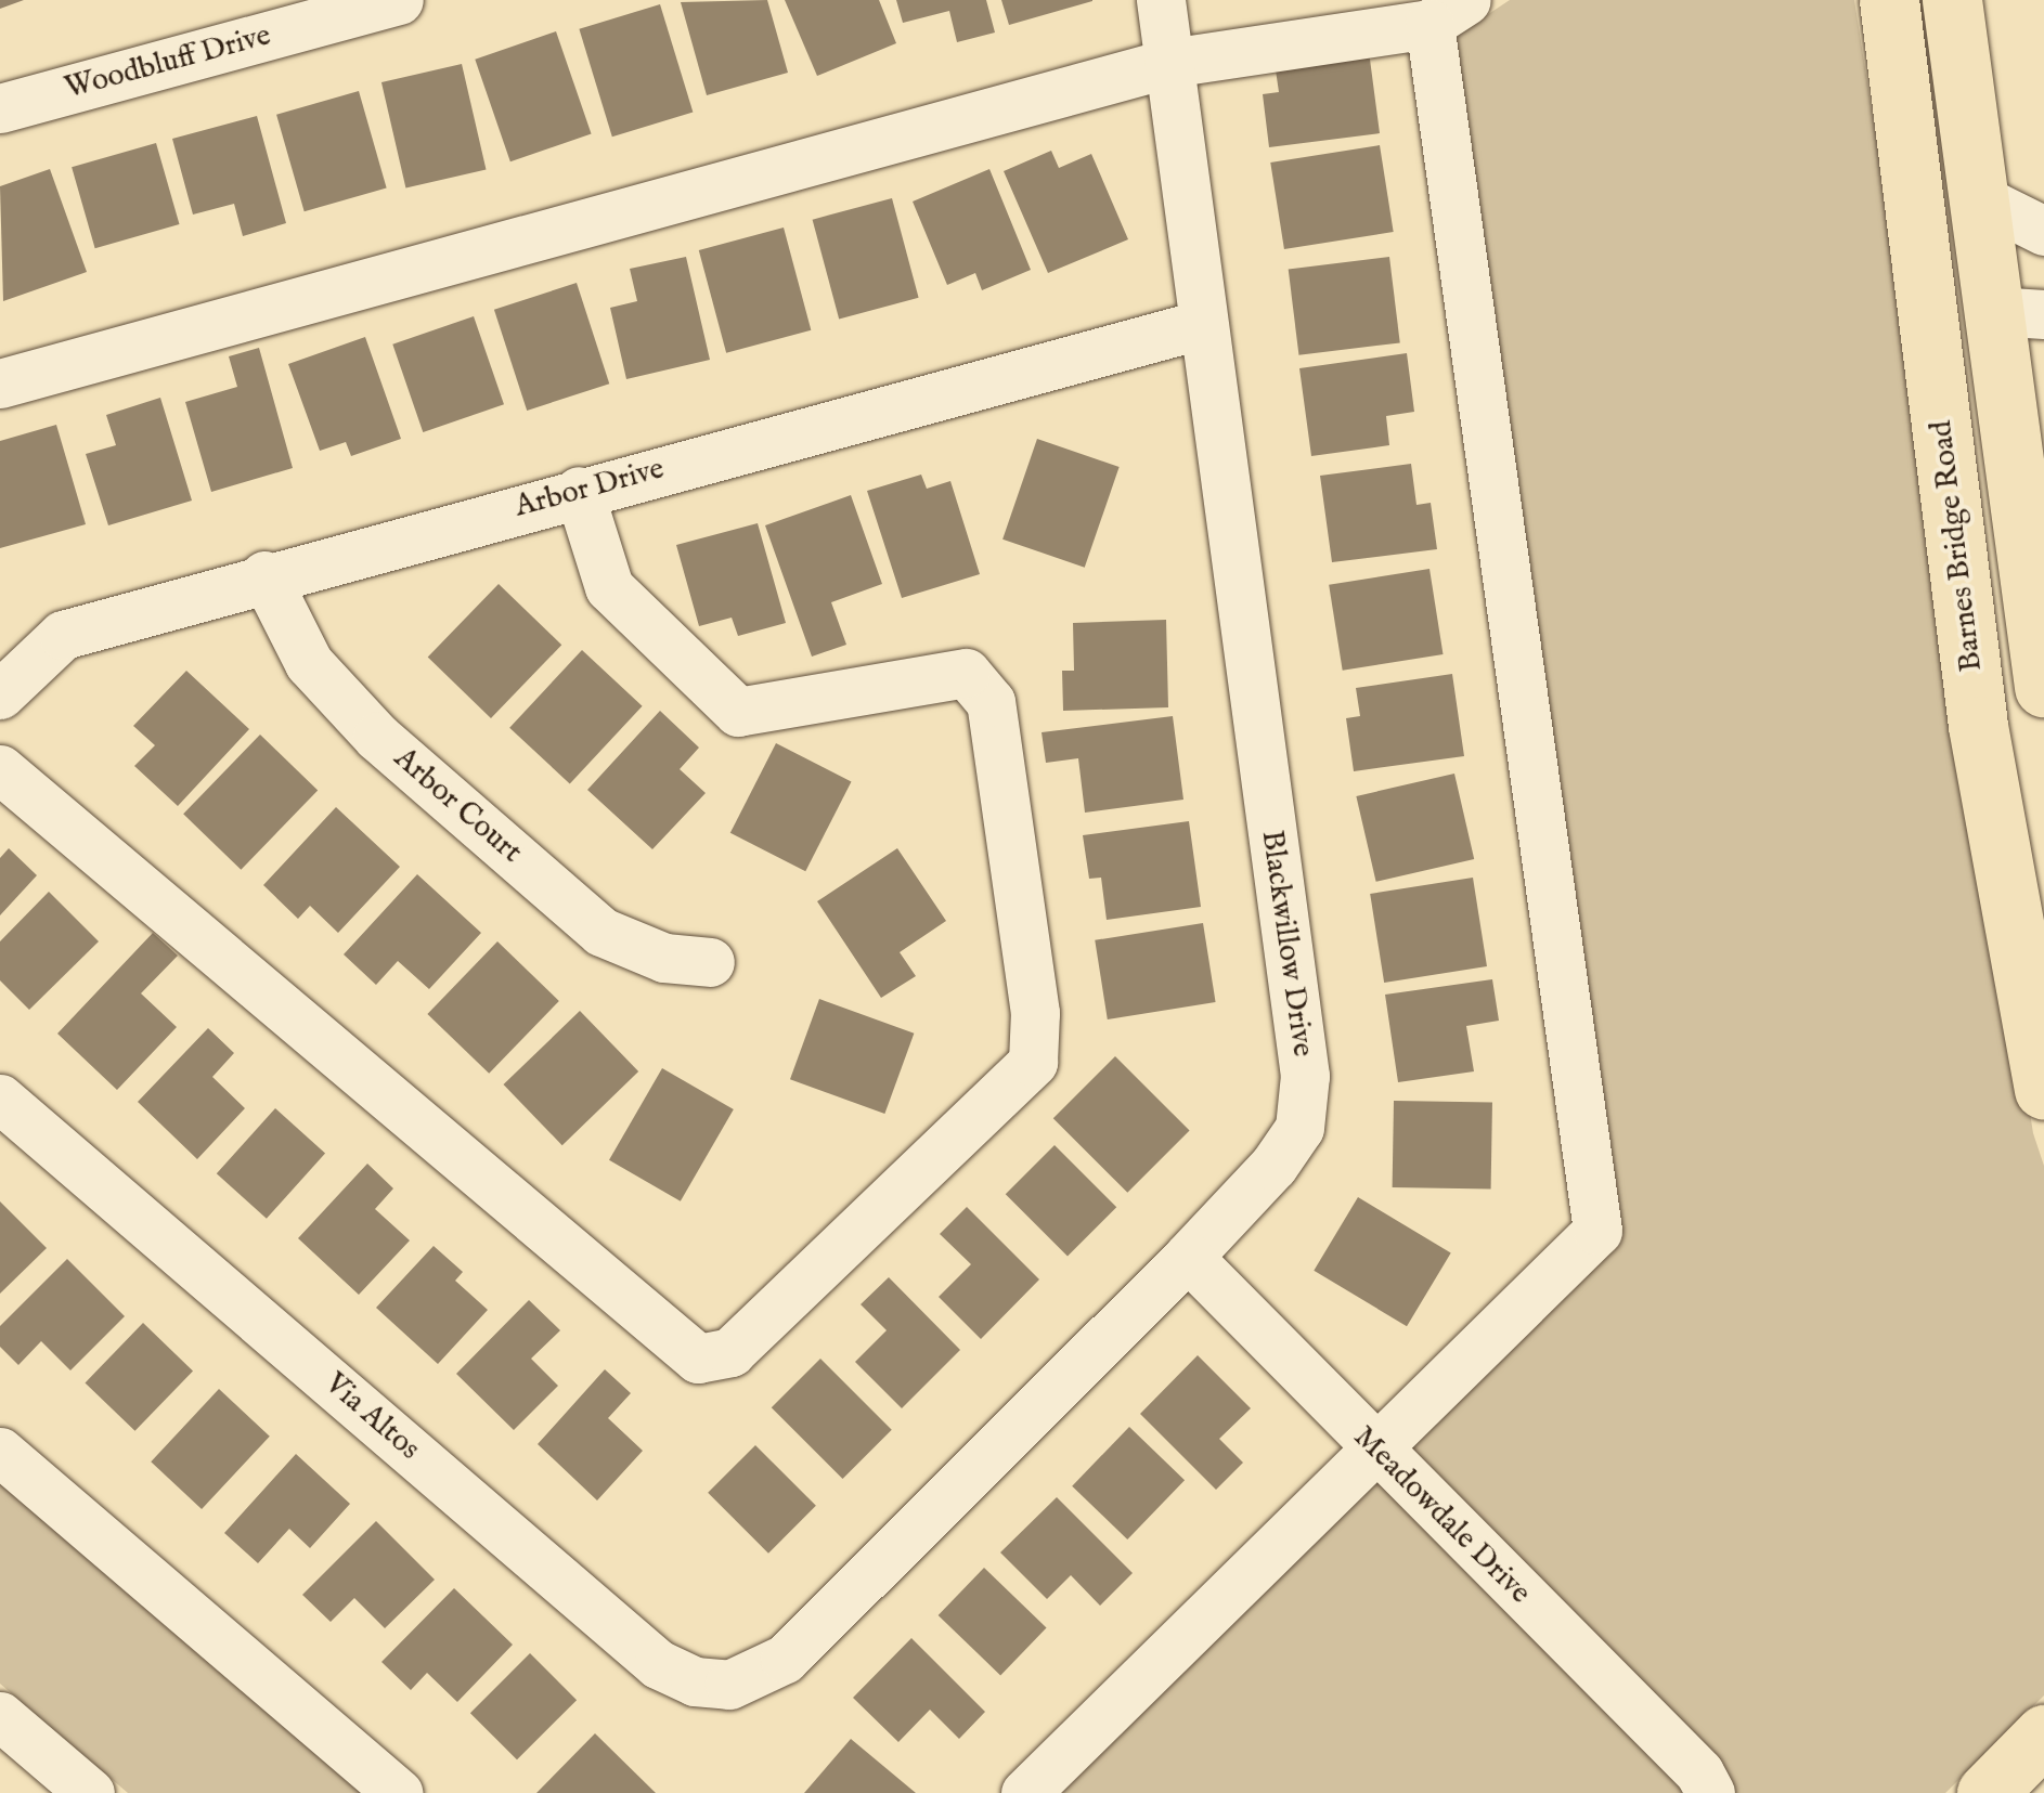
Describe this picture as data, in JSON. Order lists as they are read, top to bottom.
{
  "streets": {
    "main road": ["Barnes Bridge Road"],
    "street": [
      "Woodbluff Drive",
      "Arbor Drive",
      "Arbor Court",
      "Blackwillow Drive",
      "Via Altos",
      "Meadowdale Drive"
    ]
  },
  "crossings": [
    ["Arbor Drive", "Arbor Court"],
    ["Arbor Drive", "Blackwillow Drive"],
    ["Blackwillow Drive", "Via Altos"],
    ["Blackwillow Drive", "Meadowdale Drive"]
  ]
}
